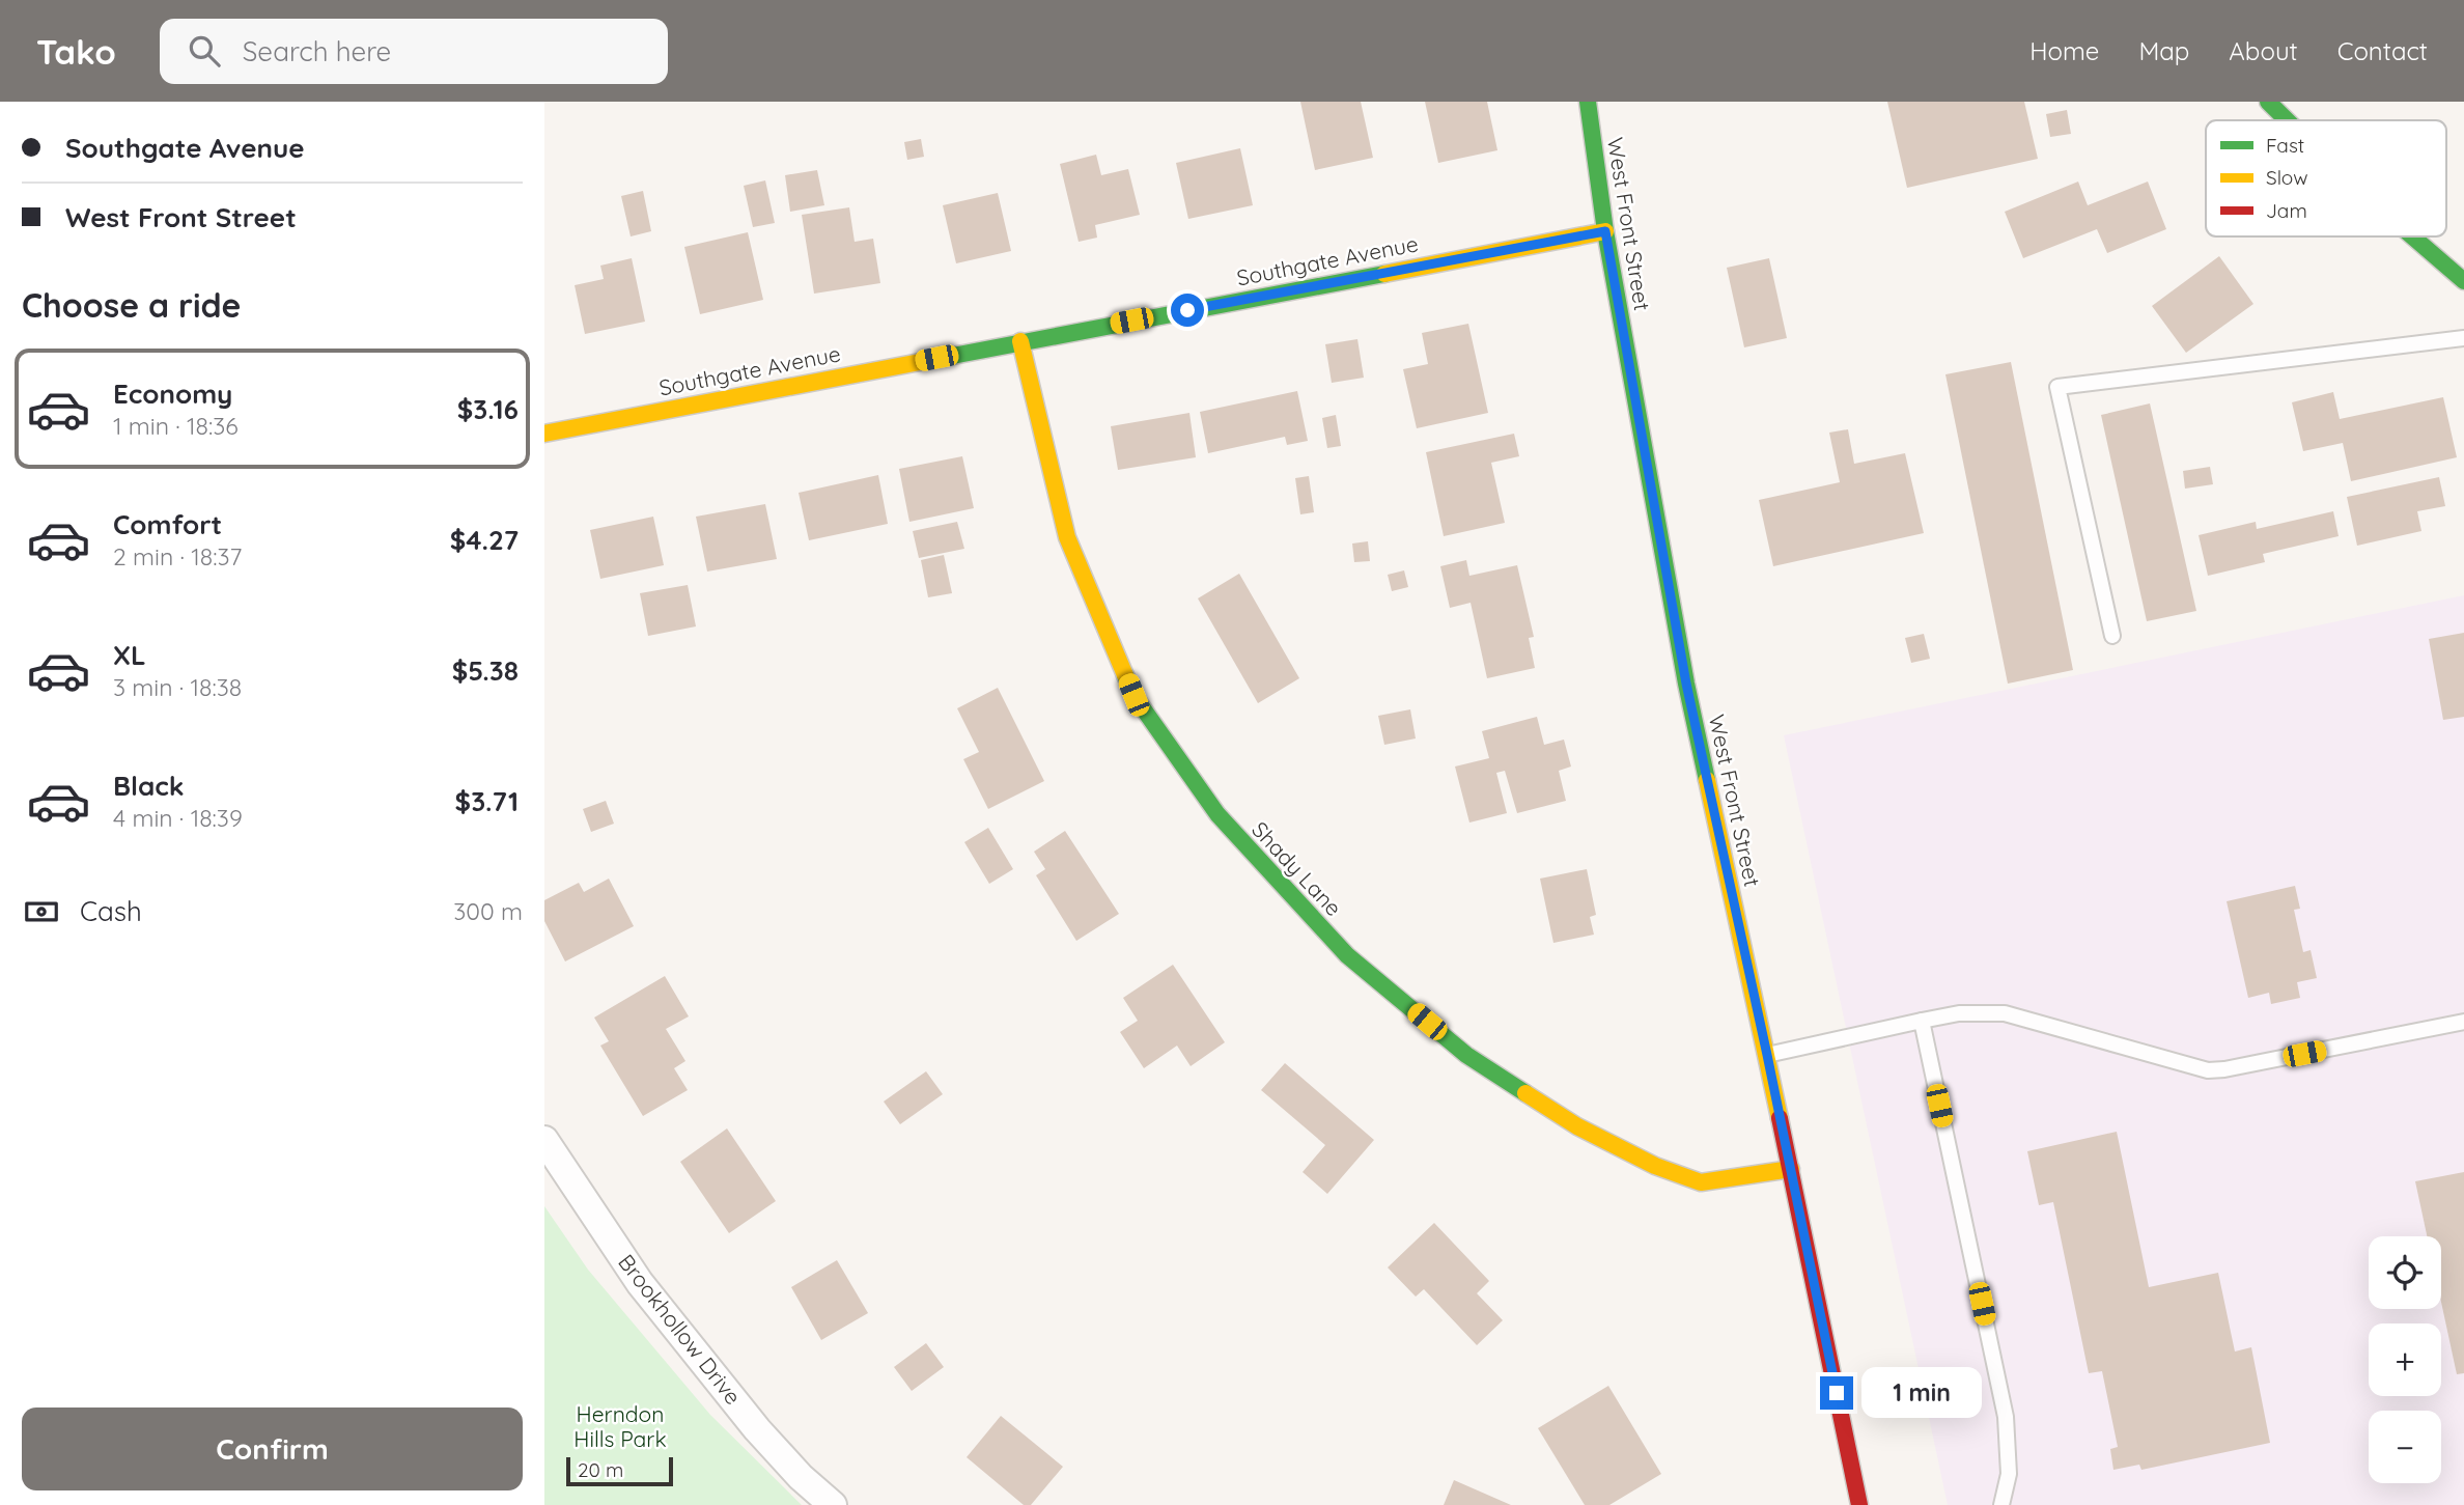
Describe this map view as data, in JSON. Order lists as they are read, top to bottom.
{
  "streets": {
    "street": [
      "West Front Street",
      "Southgate Avenue",
      "Shady Lane",
      "Brookhollow Drive"
    ]
  },
  "crossings": [
    ["West Front Street", "Southgate Avenue"],
    ["West Front Street", "Shady Lane"],
    ["Southgate Avenue", "Shady Lane"]
  ],
  "parks": ["Herndon Hills Park"],
  "legend": ["Fast", "Slow", "Jam"],
  "scale_bar": "20 m",
  "page": {
    "header": "Tako",
    "search": "Search here",
    "nav": [
      "Home",
      "Map",
      "About",
      "Contact"
    ],
    "banner": ["Southgate Avenue", "West Front Street"],
    "heading": "Choose a ride",
    "list": [
      {
        "name": "Economy",
        "note": "1 min · 18:36",
        "value": "$3.16"
      },
      {
        "name": "Comfort",
        "note": "2 min · 18:37",
        "value": "$4.27"
      },
      {
        "name": "XL",
        "note": "3 min · 18:38",
        "value": "$5.38"
      },
      {
        "name": "Black",
        "note": "4 min · 18:39",
        "value": "$3.71"
      }
    ],
    "pay": ["Cash", "300 m"],
    "map_buttons": ["+", "−"],
    "bubble": "1 min",
    "buttons": "Confirm",
    "scale": "20 m"
  }
}
